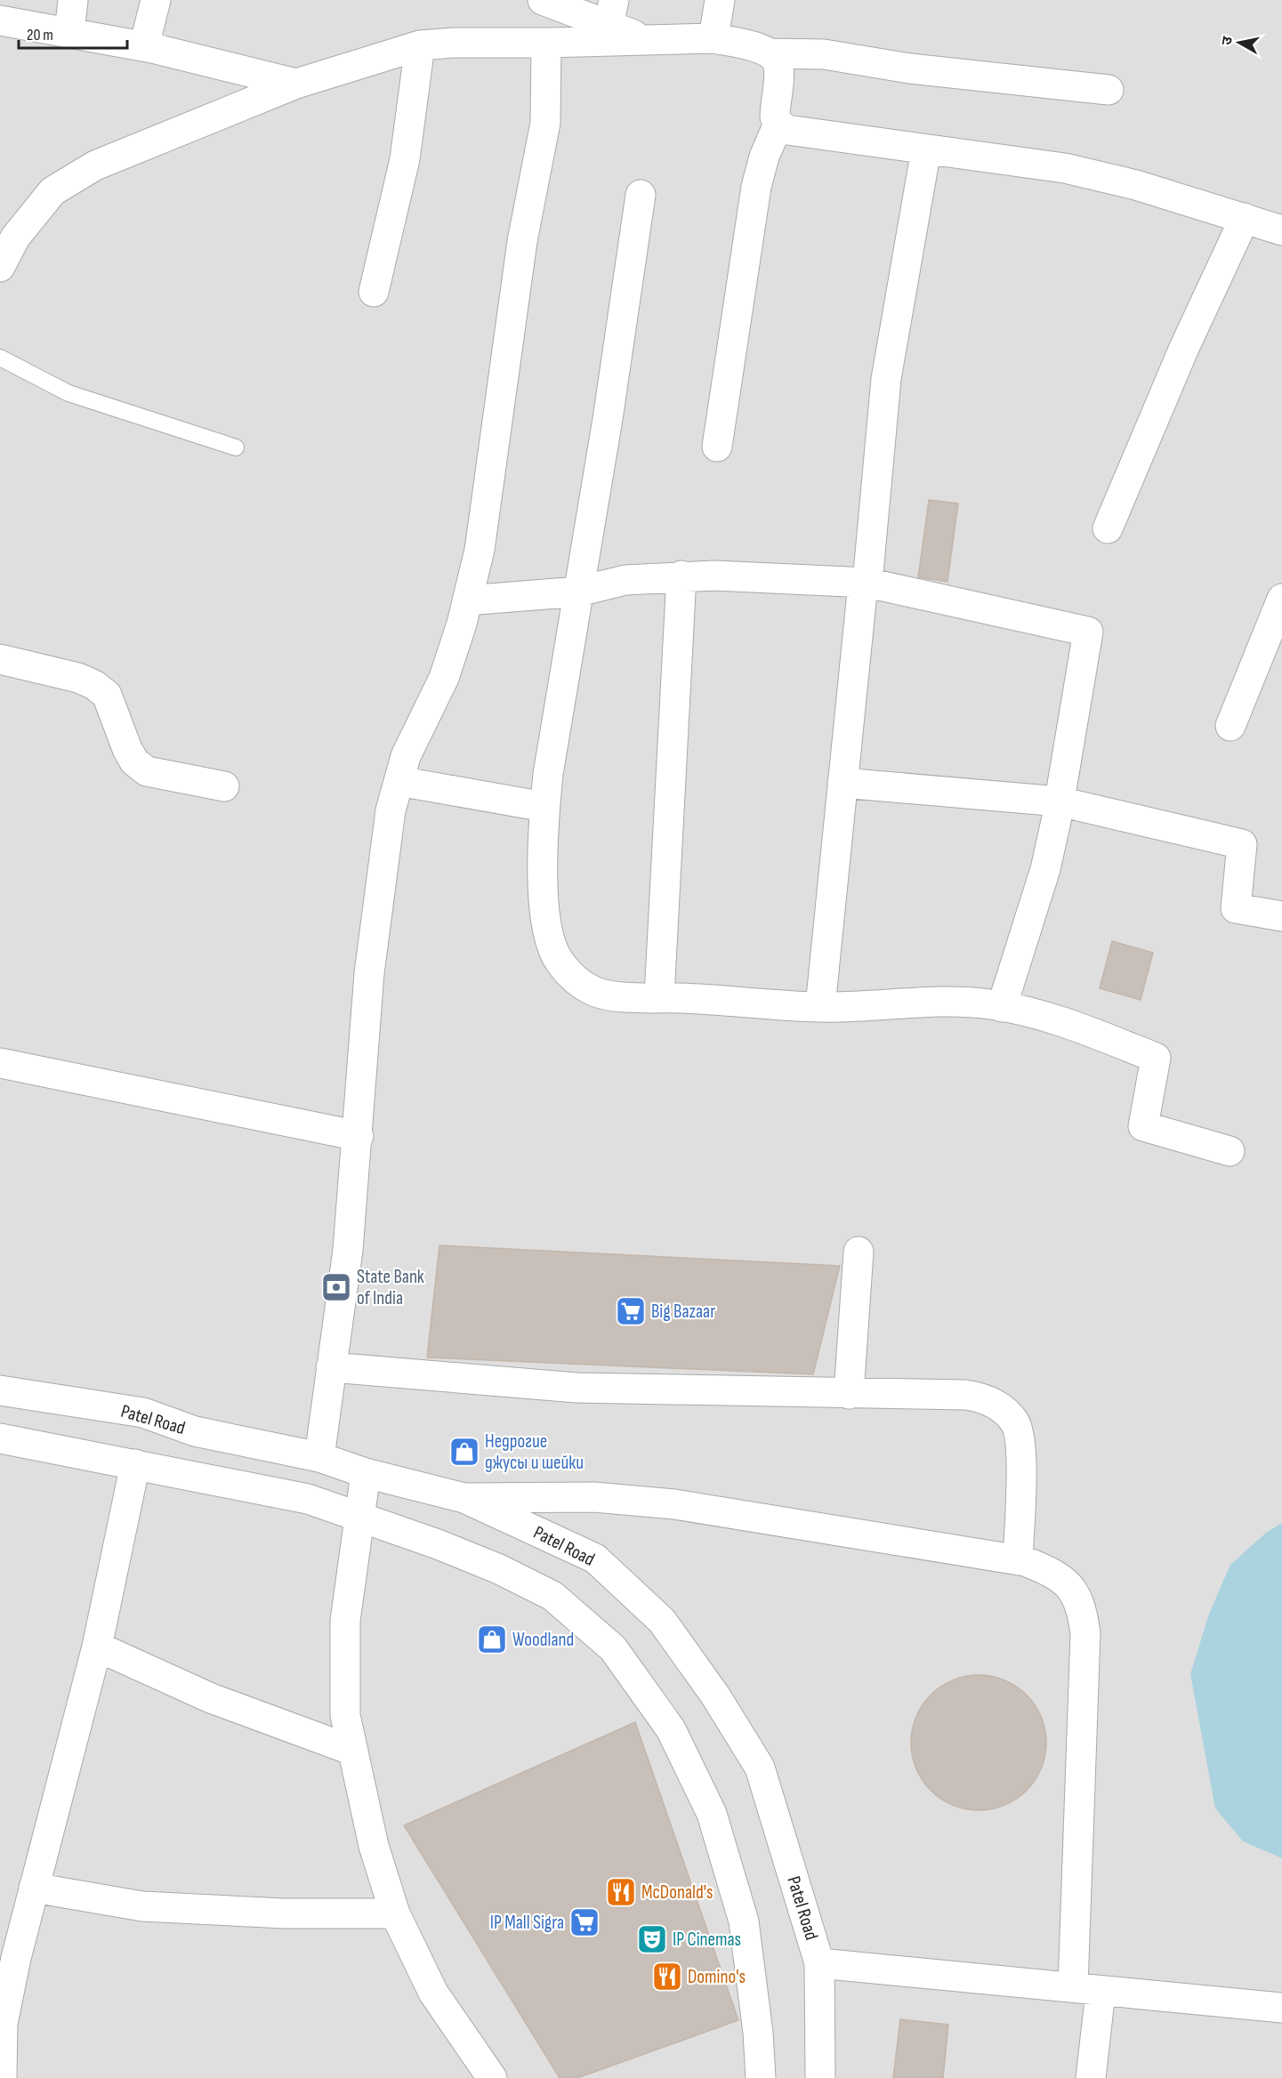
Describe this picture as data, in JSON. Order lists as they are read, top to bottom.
{
  "streets": {
    "street": ["Patel Road"]
  },
  "places": {
    "bank": ["State Bank of India"],
    "supermarket": ["Big Bazaar", "IP Mall Sigra"],
    "shop": ["Недрогие джусы и шейки", "Woodland"],
    "restaurant": ["McDonald's", "Domino's"],
    "theatre": ["IP Cinemas"]
  },
  "scale_bar": "20 m",
  "north": "left"
}
